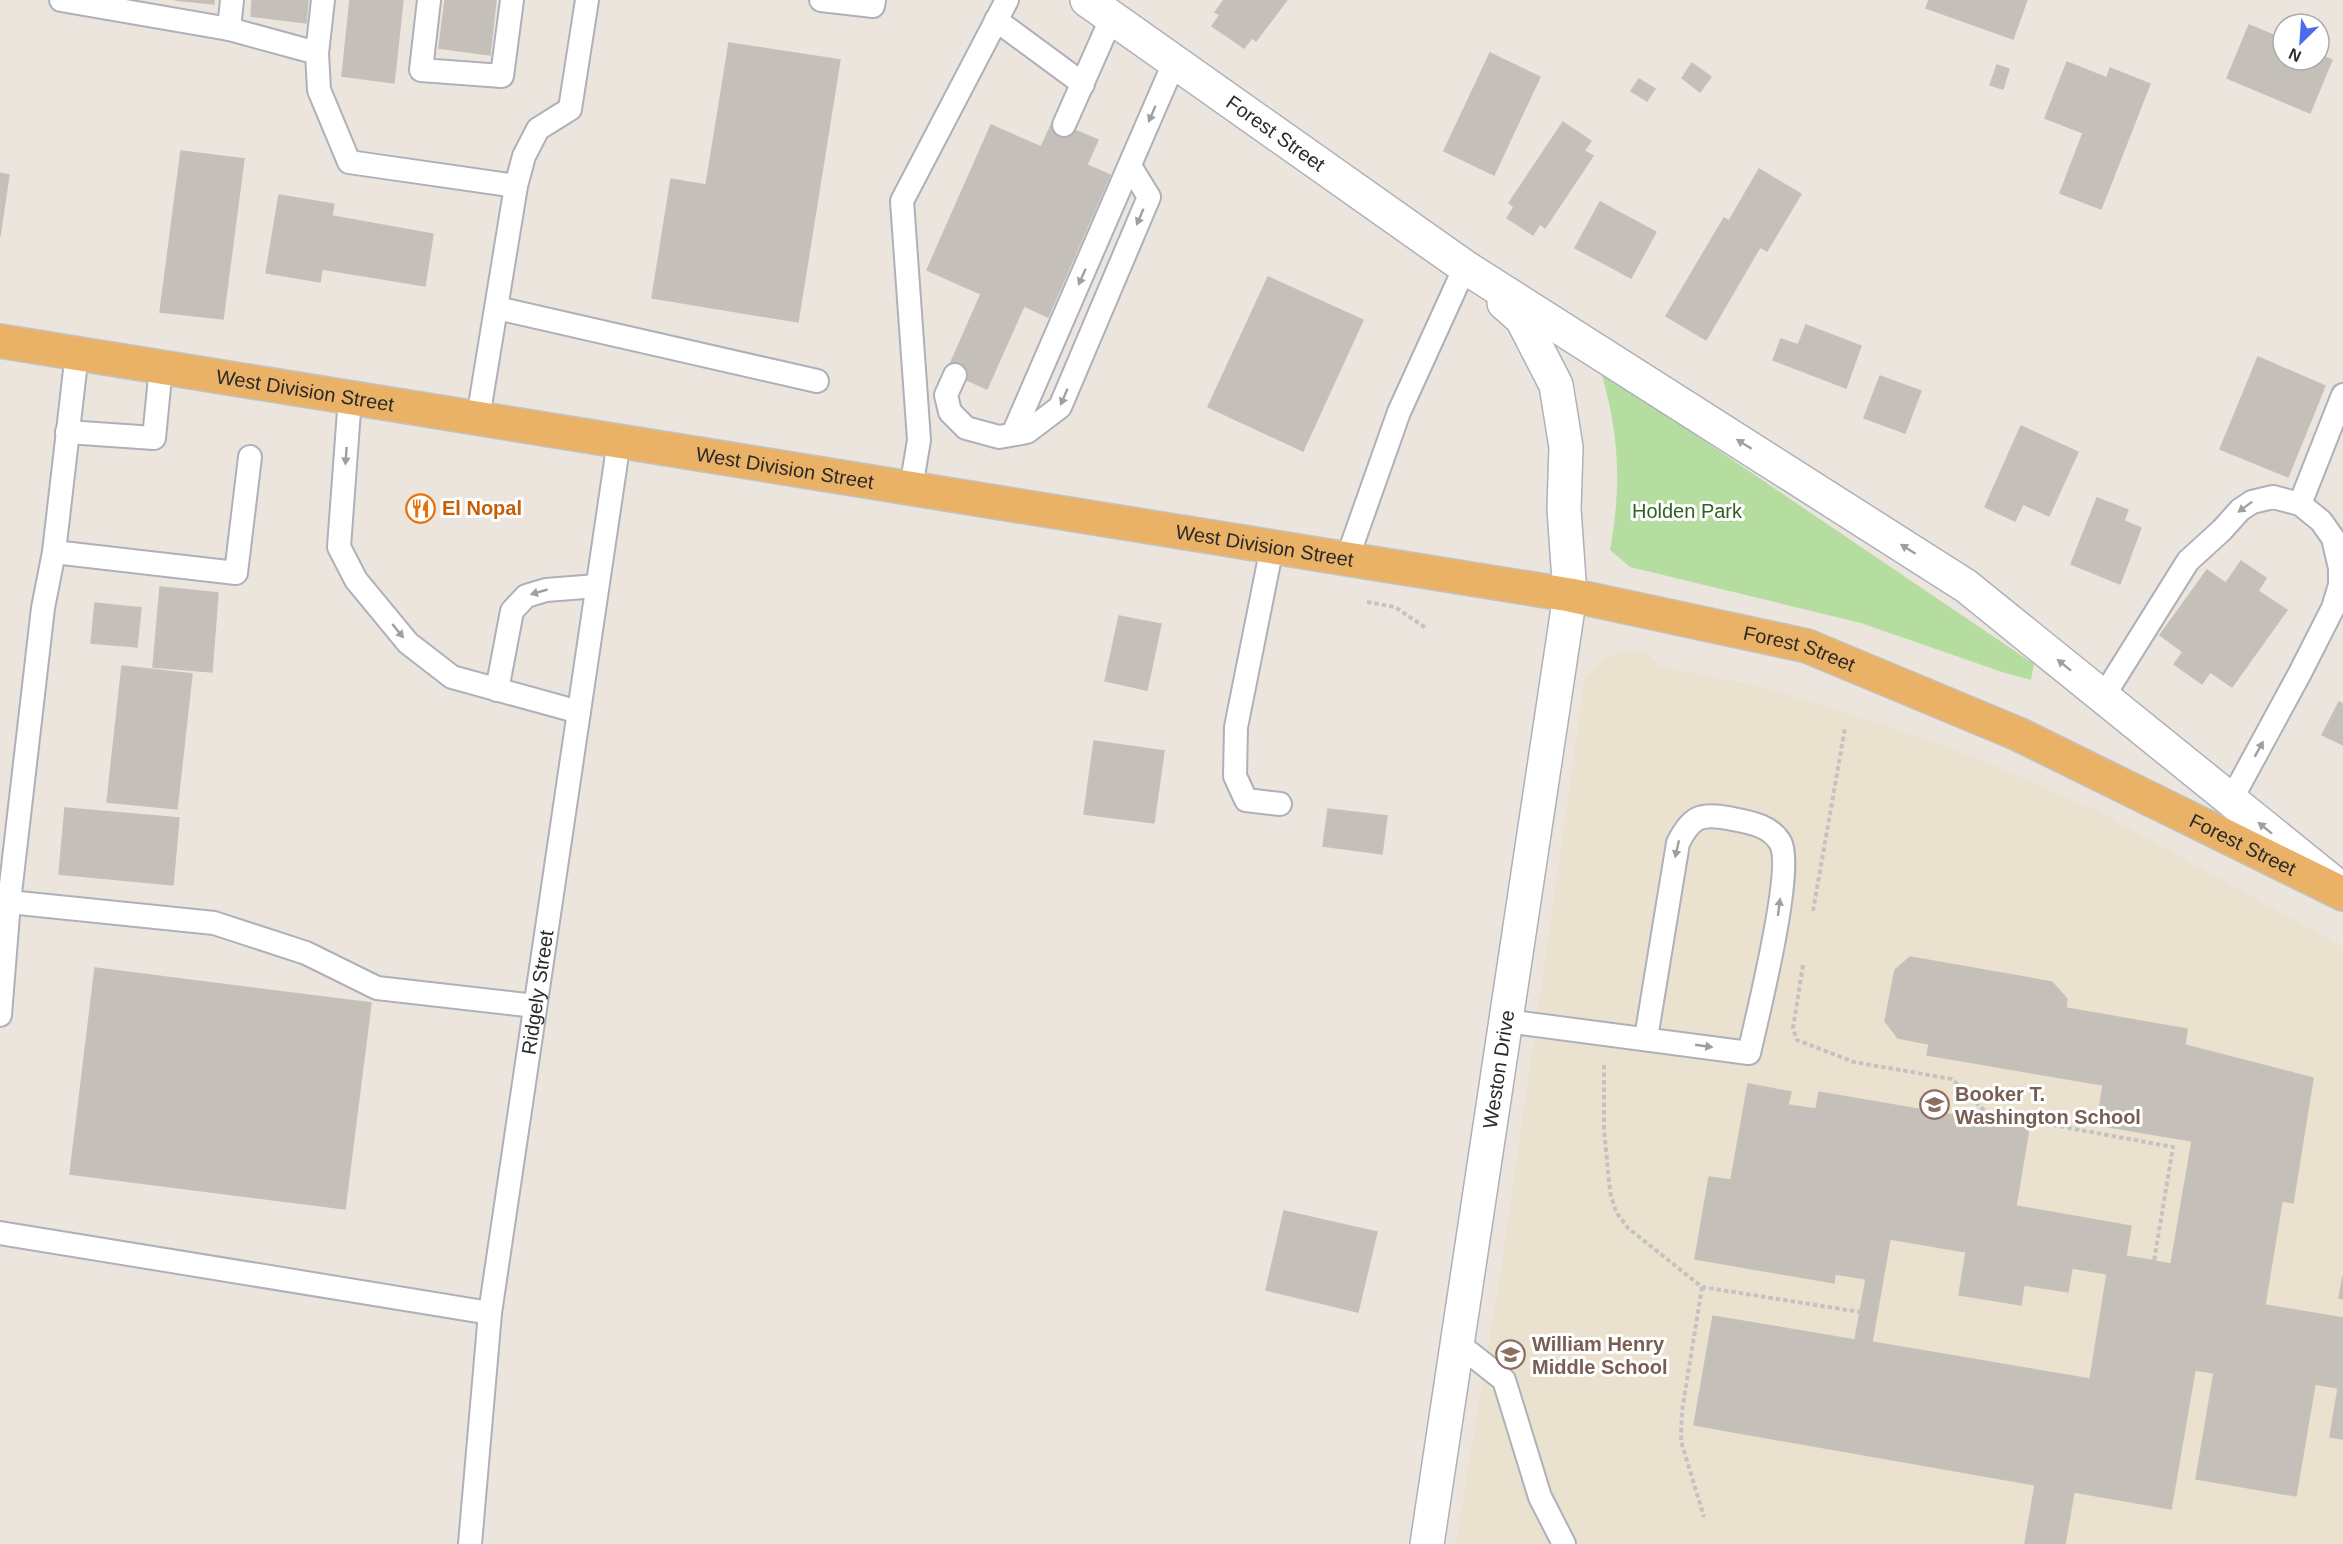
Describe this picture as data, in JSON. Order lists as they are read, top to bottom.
{
  "streets": {
    "highway": ["Forest Street", "West Division Street"],
    "street": ["Weston Drive"],
    "lane": ["Ridgely Street"]
  },
  "crossings": [
    ["Forest Street", "West Division Street"],
    ["Forest Street", "Weston Drive"],
    ["West Division Street", "Ridgely Street"],
    ["West Division Street", "Weston Drive"]
  ],
  "parks": ["Holden Park"],
  "places": {
    "restaurant": ["El Nopal"],
    "school or university": ["Booker T. Washington School", "William Henry Middle School"]
  },
  "north": "bottom left"
}
